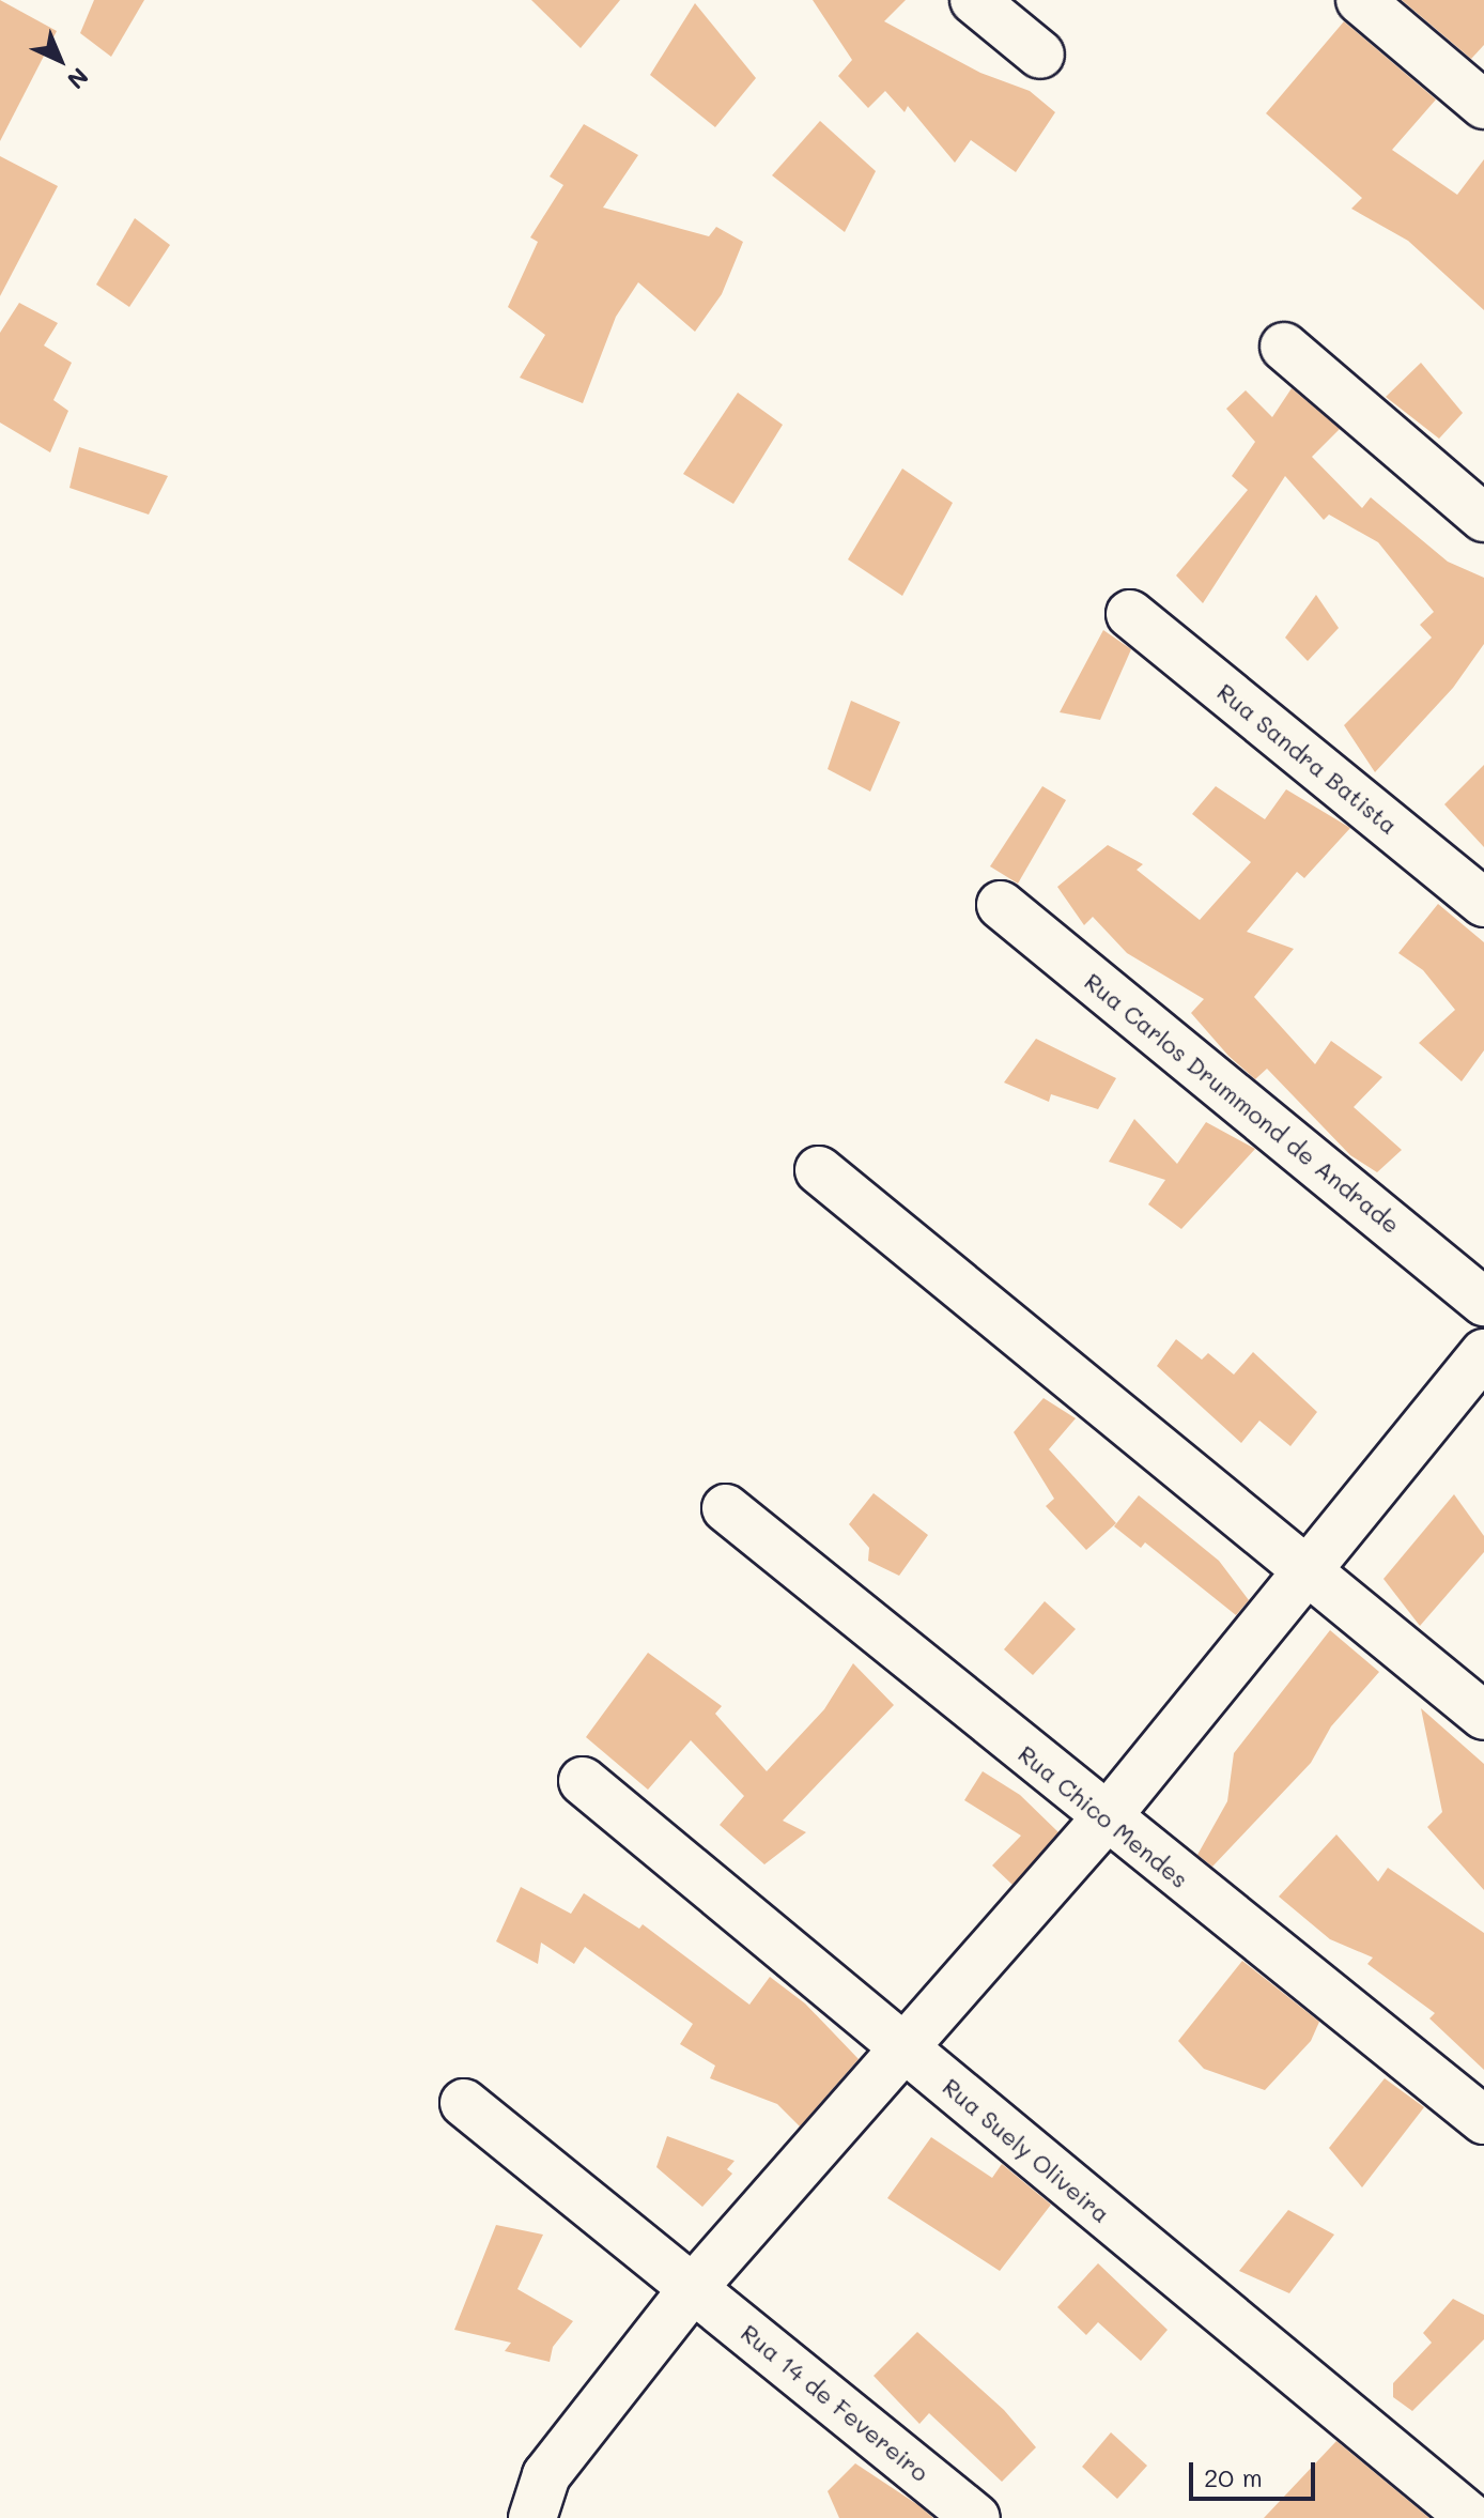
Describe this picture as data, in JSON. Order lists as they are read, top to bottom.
{
  "streets": {
    "street": [
      "Rua Sandra Batista",
      "Rua Carlos Drummond de Andrade",
      "Rua Chico Mendes",
      "Rua Suely Oliveira",
      "Rua 14 de Fevereiro"
    ]
  },
  "scale_bar": "20 m",
  "north": "bottom right"
}
